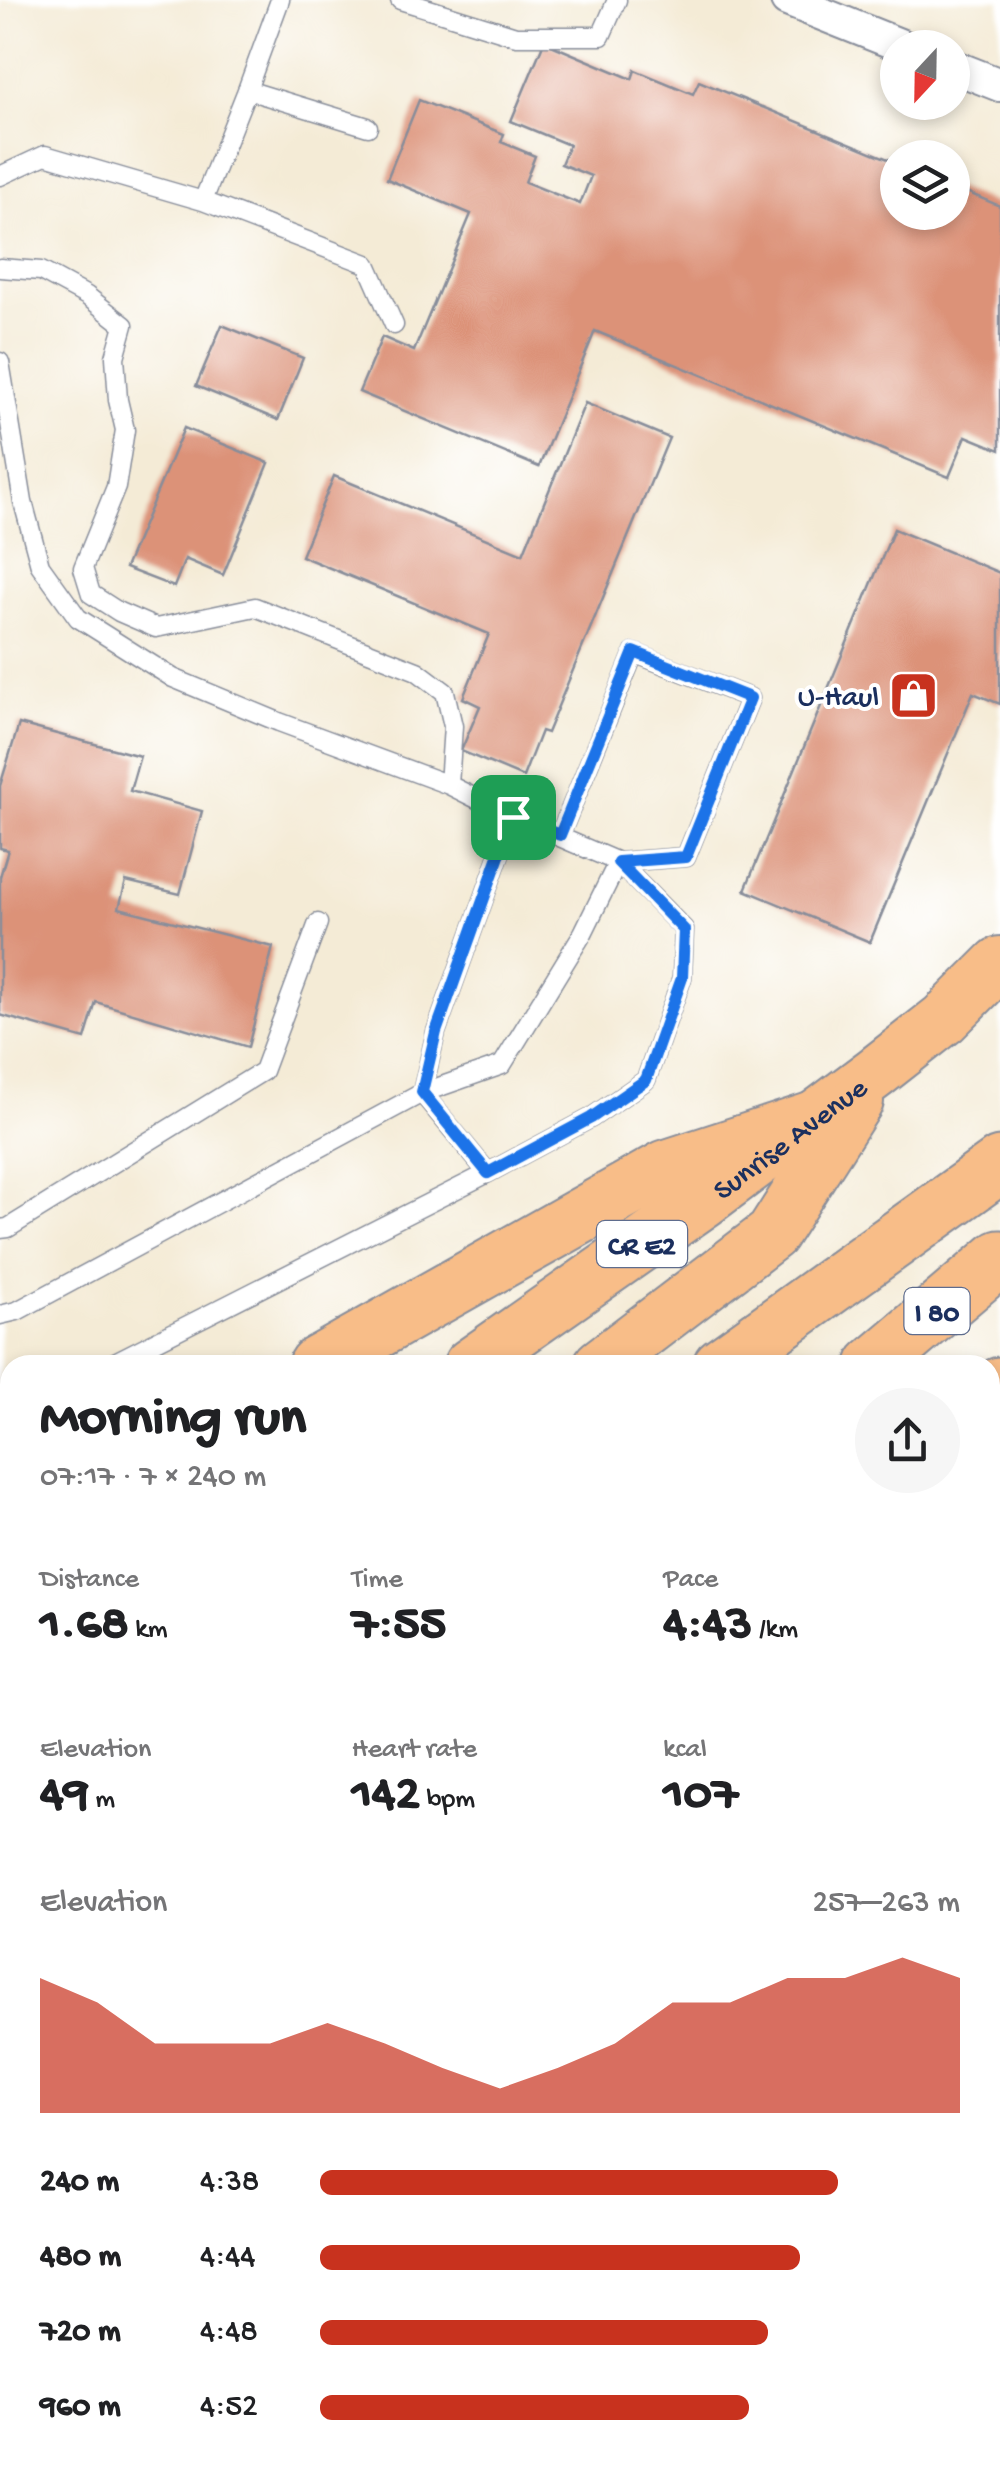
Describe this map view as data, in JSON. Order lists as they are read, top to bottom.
{
  "streets": {
    "highway": ["I 80"],
    "main road": ["Sunrise Avenue", "CR E2"]
  },
  "places": {
    "shop": ["U-Haul"]
  },
  "north": "bottom",
  "page": {
    "heading": ["Morning run", "07:17 · 7 × 240 m"],
    "stats": [
      ["Distance", "1.68 km"],
      ["Time", "7:55"],
      ["Pace", "4:43 /km"],
      ["Elevation", "49 m"],
      ["Heart rate", "142 bpm"],
      ["kcal", "107"]
    ],
    "chart": ["Elevation", "257–263 m"],
    "list": [
      {
        "name": "240 m",
        "note": "4:38"
      },
      {
        "name": "480 m",
        "note": "4:44"
      },
      {
        "name": "720 m",
        "note": "4:48"
      },
      {
        "name": "960 m",
        "note": "4:52"
      }
    ]
  }
}
